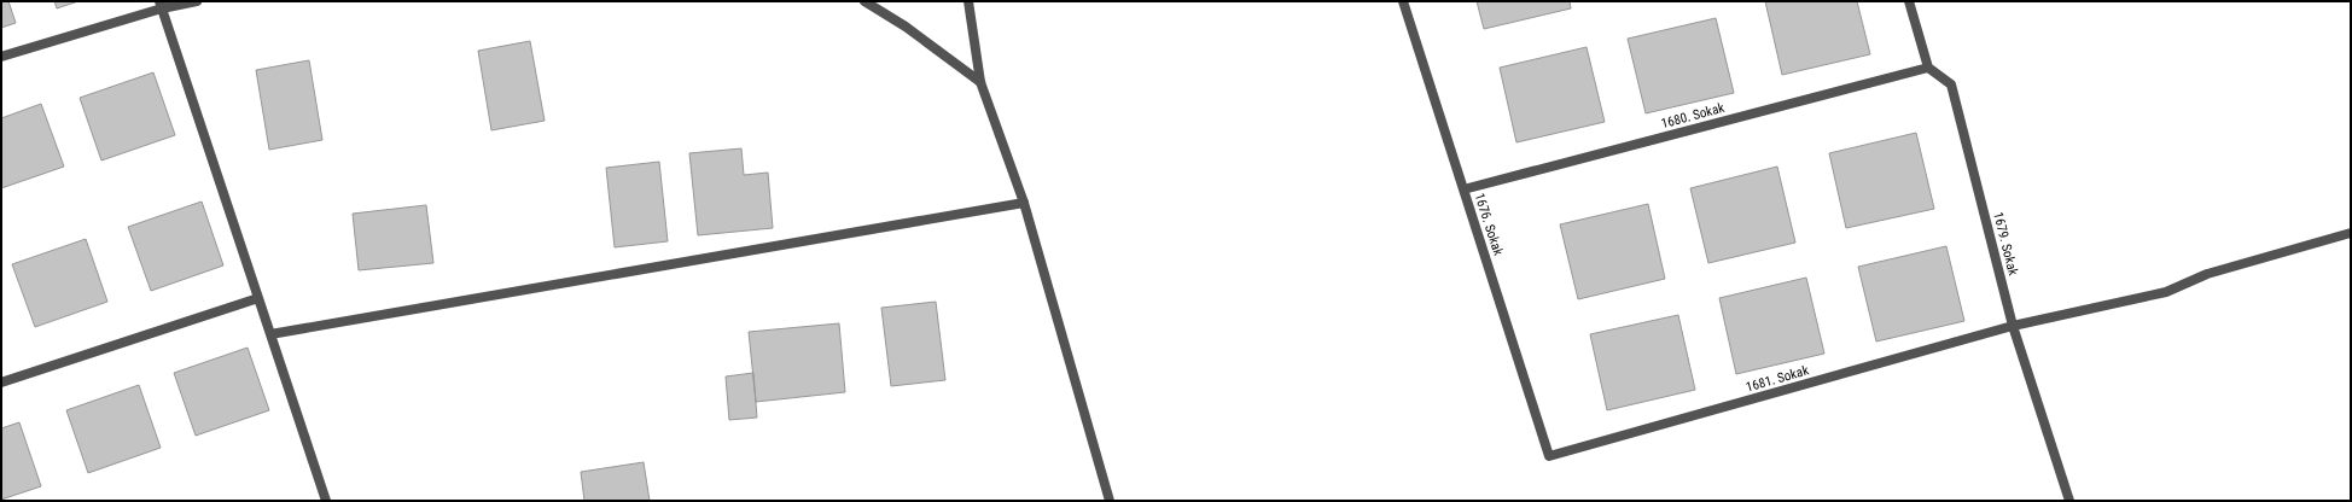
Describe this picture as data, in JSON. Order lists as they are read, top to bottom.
{
  "streets": {
    "street": [
      "1680. Sokak",
      "1676. Sokak",
      "1679. Sokak",
      "1681. Sokak"
    ]
  },
  "crossings": [
    ["1680. Sokak", "1676. Sokak"],
    ["1680. Sokak", "1679. Sokak"],
    ["1676. Sokak", "1681. Sokak"],
    ["1679. Sokak", "1681. Sokak"]
  ]
}
